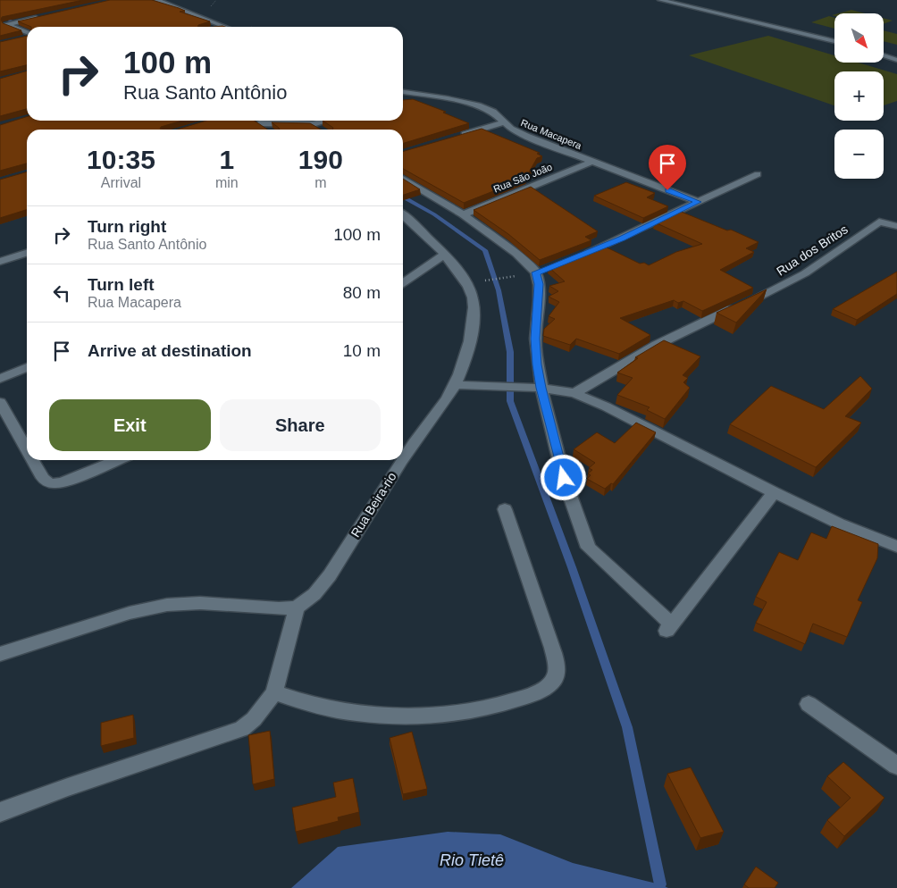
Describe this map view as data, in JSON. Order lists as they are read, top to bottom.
{
  "streets": {
    "street": [
      "Rua Macapera",
      "Rua São João",
      "Rua dos Britos",
      "Rua Beira-rio"
    ]
  },
  "crossings": [
    ["Rua Macapera", "Rua São João"]
  ],
  "water": ["Rio Tietê"],
  "north": "bottom right",
  "page": {
    "map_buttons": ["+", "−"],
    "turn": ["100 m", "Rua Santo Antônio"],
    "eta": [
      "10:35",
      "Arrival",
      "1",
      "min",
      "190",
      "m"
    ],
    "list": [
      {
        "name": "Turn right",
        "note": "Rua Santo Antônio",
        "value": "100 m"
      },
      {
        "name": "Turn left",
        "note": "Rua Macapera",
        "value": "80 m"
      },
      {
        "name": "Arrive at destination",
        "value": "10 m"
      }
    ],
    "buttons": ["Exit", "Share"]
  }
}
